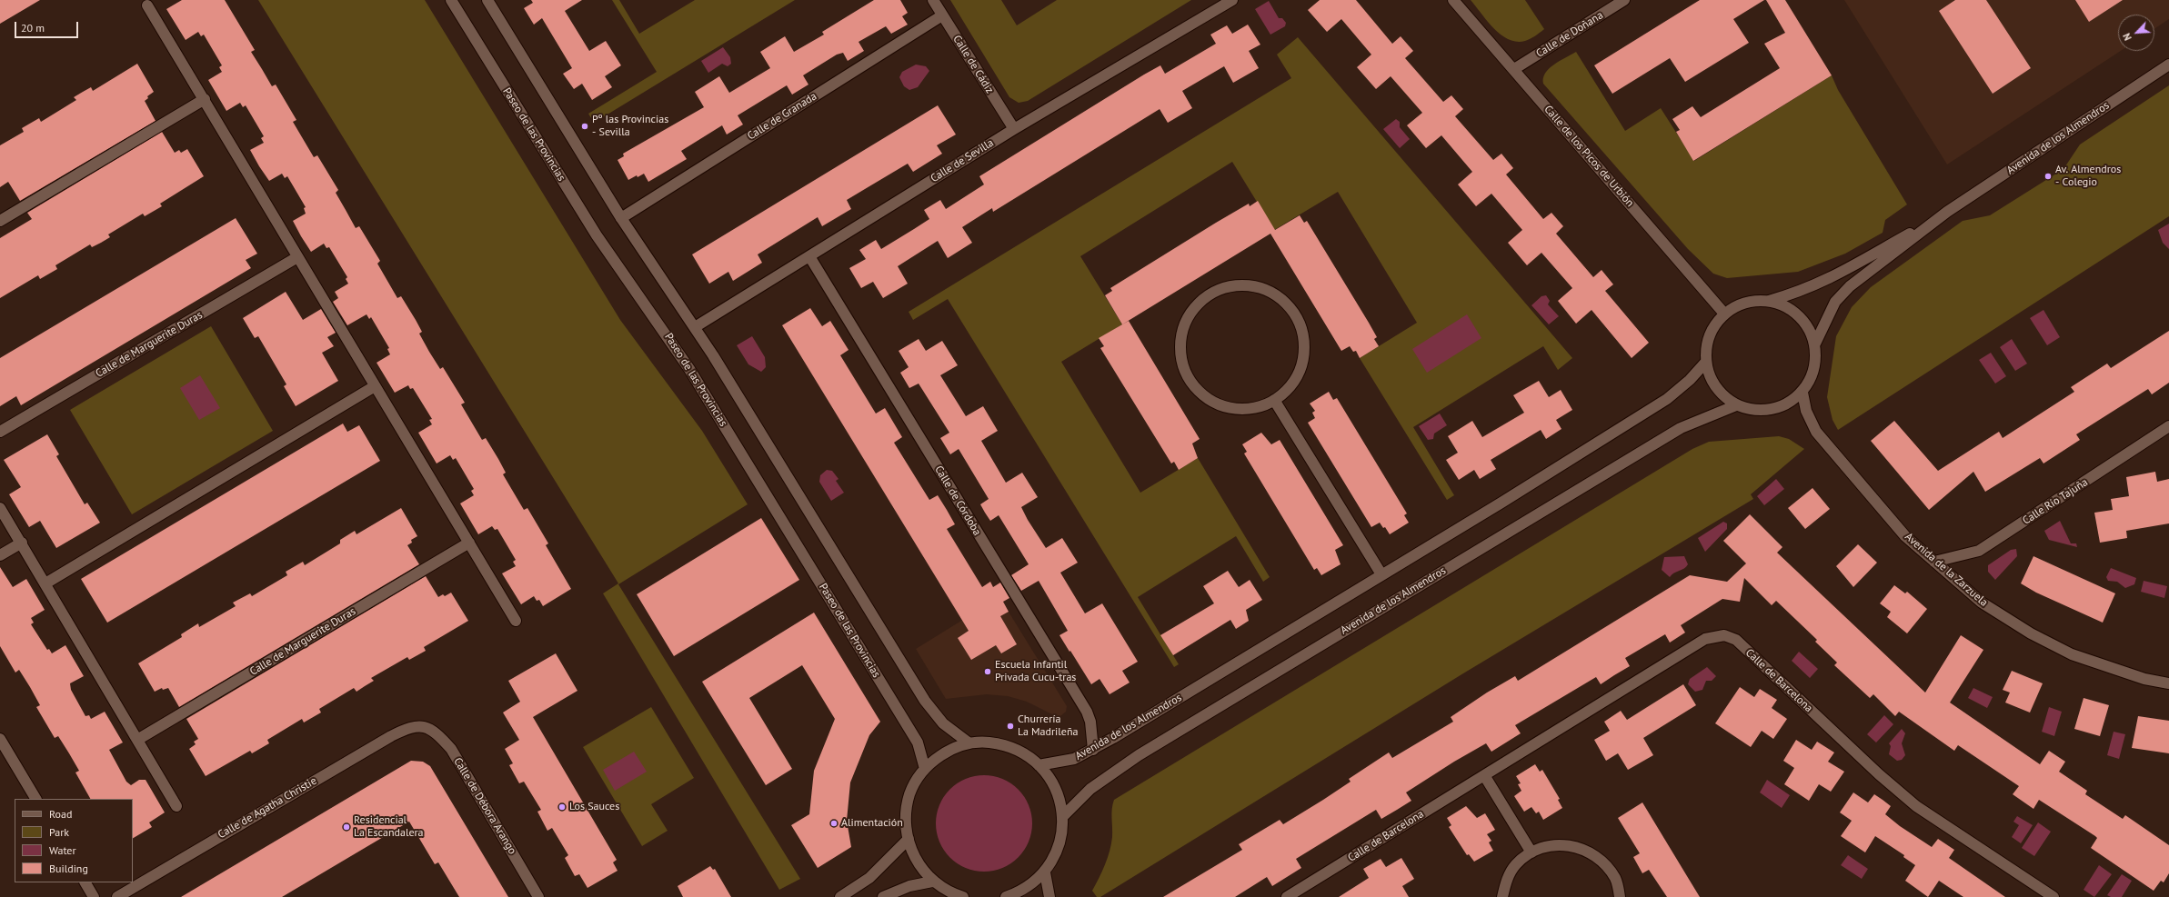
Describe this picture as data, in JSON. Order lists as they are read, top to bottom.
{
  "streets": {
    "street": [
      "Calle de Doñana",
      "Calle de Cádiz",
      "Calle de Granada",
      "Paseo de las Provincias",
      "Avenida de los Almendros",
      "Calle de los Picos de Urbión",
      "Calle de Sevilla",
      "Calle de Marguerite Duras",
      "Calle de Córdoba",
      "Calle Río Tajuña",
      "Avenida de la Zarzuela",
      "Calle de Barcelona",
      "Calle de Débora Arango",
      "Calle de Agatha Christie"
    ]
  },
  "crossings": [
    ["Calle de Doñana", "Calle de los Picos de Urbión"],
    ["Calle de Cádiz", "Calle de Granada"],
    ["Calle de Cádiz", "Calle de Sevilla"],
    ["Avenida de los Almendros", "Calle de los Picos de Urbión"],
    ["Avenida de los Almendros", "Calle de Córdoba"],
    ["Avenida de los Almendros", "Avenida de la Zarzuela"],
    ["Calle de los Picos de Urbión", "Avenida de la Zarzuela"],
    ["Calle de Sevilla", "Calle de Córdoba"],
    ["Calle Río Tajuña", "Avenida de la Zarzuela"],
    ["Calle de Débora Arango", "Calle de Agatha Christie"]
  ],
  "places": [
    "Pº las Provincias - Sevilla",
    "Av. Almendros - Colegio",
    "Escuela Infantil Privada Cucu-tras",
    "Churrería La Madrileña",
    "Los Sauces",
    "Alimentación",
    "Residencial La Escandalera"
  ],
  "legend": [
    "Road",
    "Park",
    "Water",
    "Building"
  ],
  "scale_bar": "20 m",
  "north": "bottom left"
}
